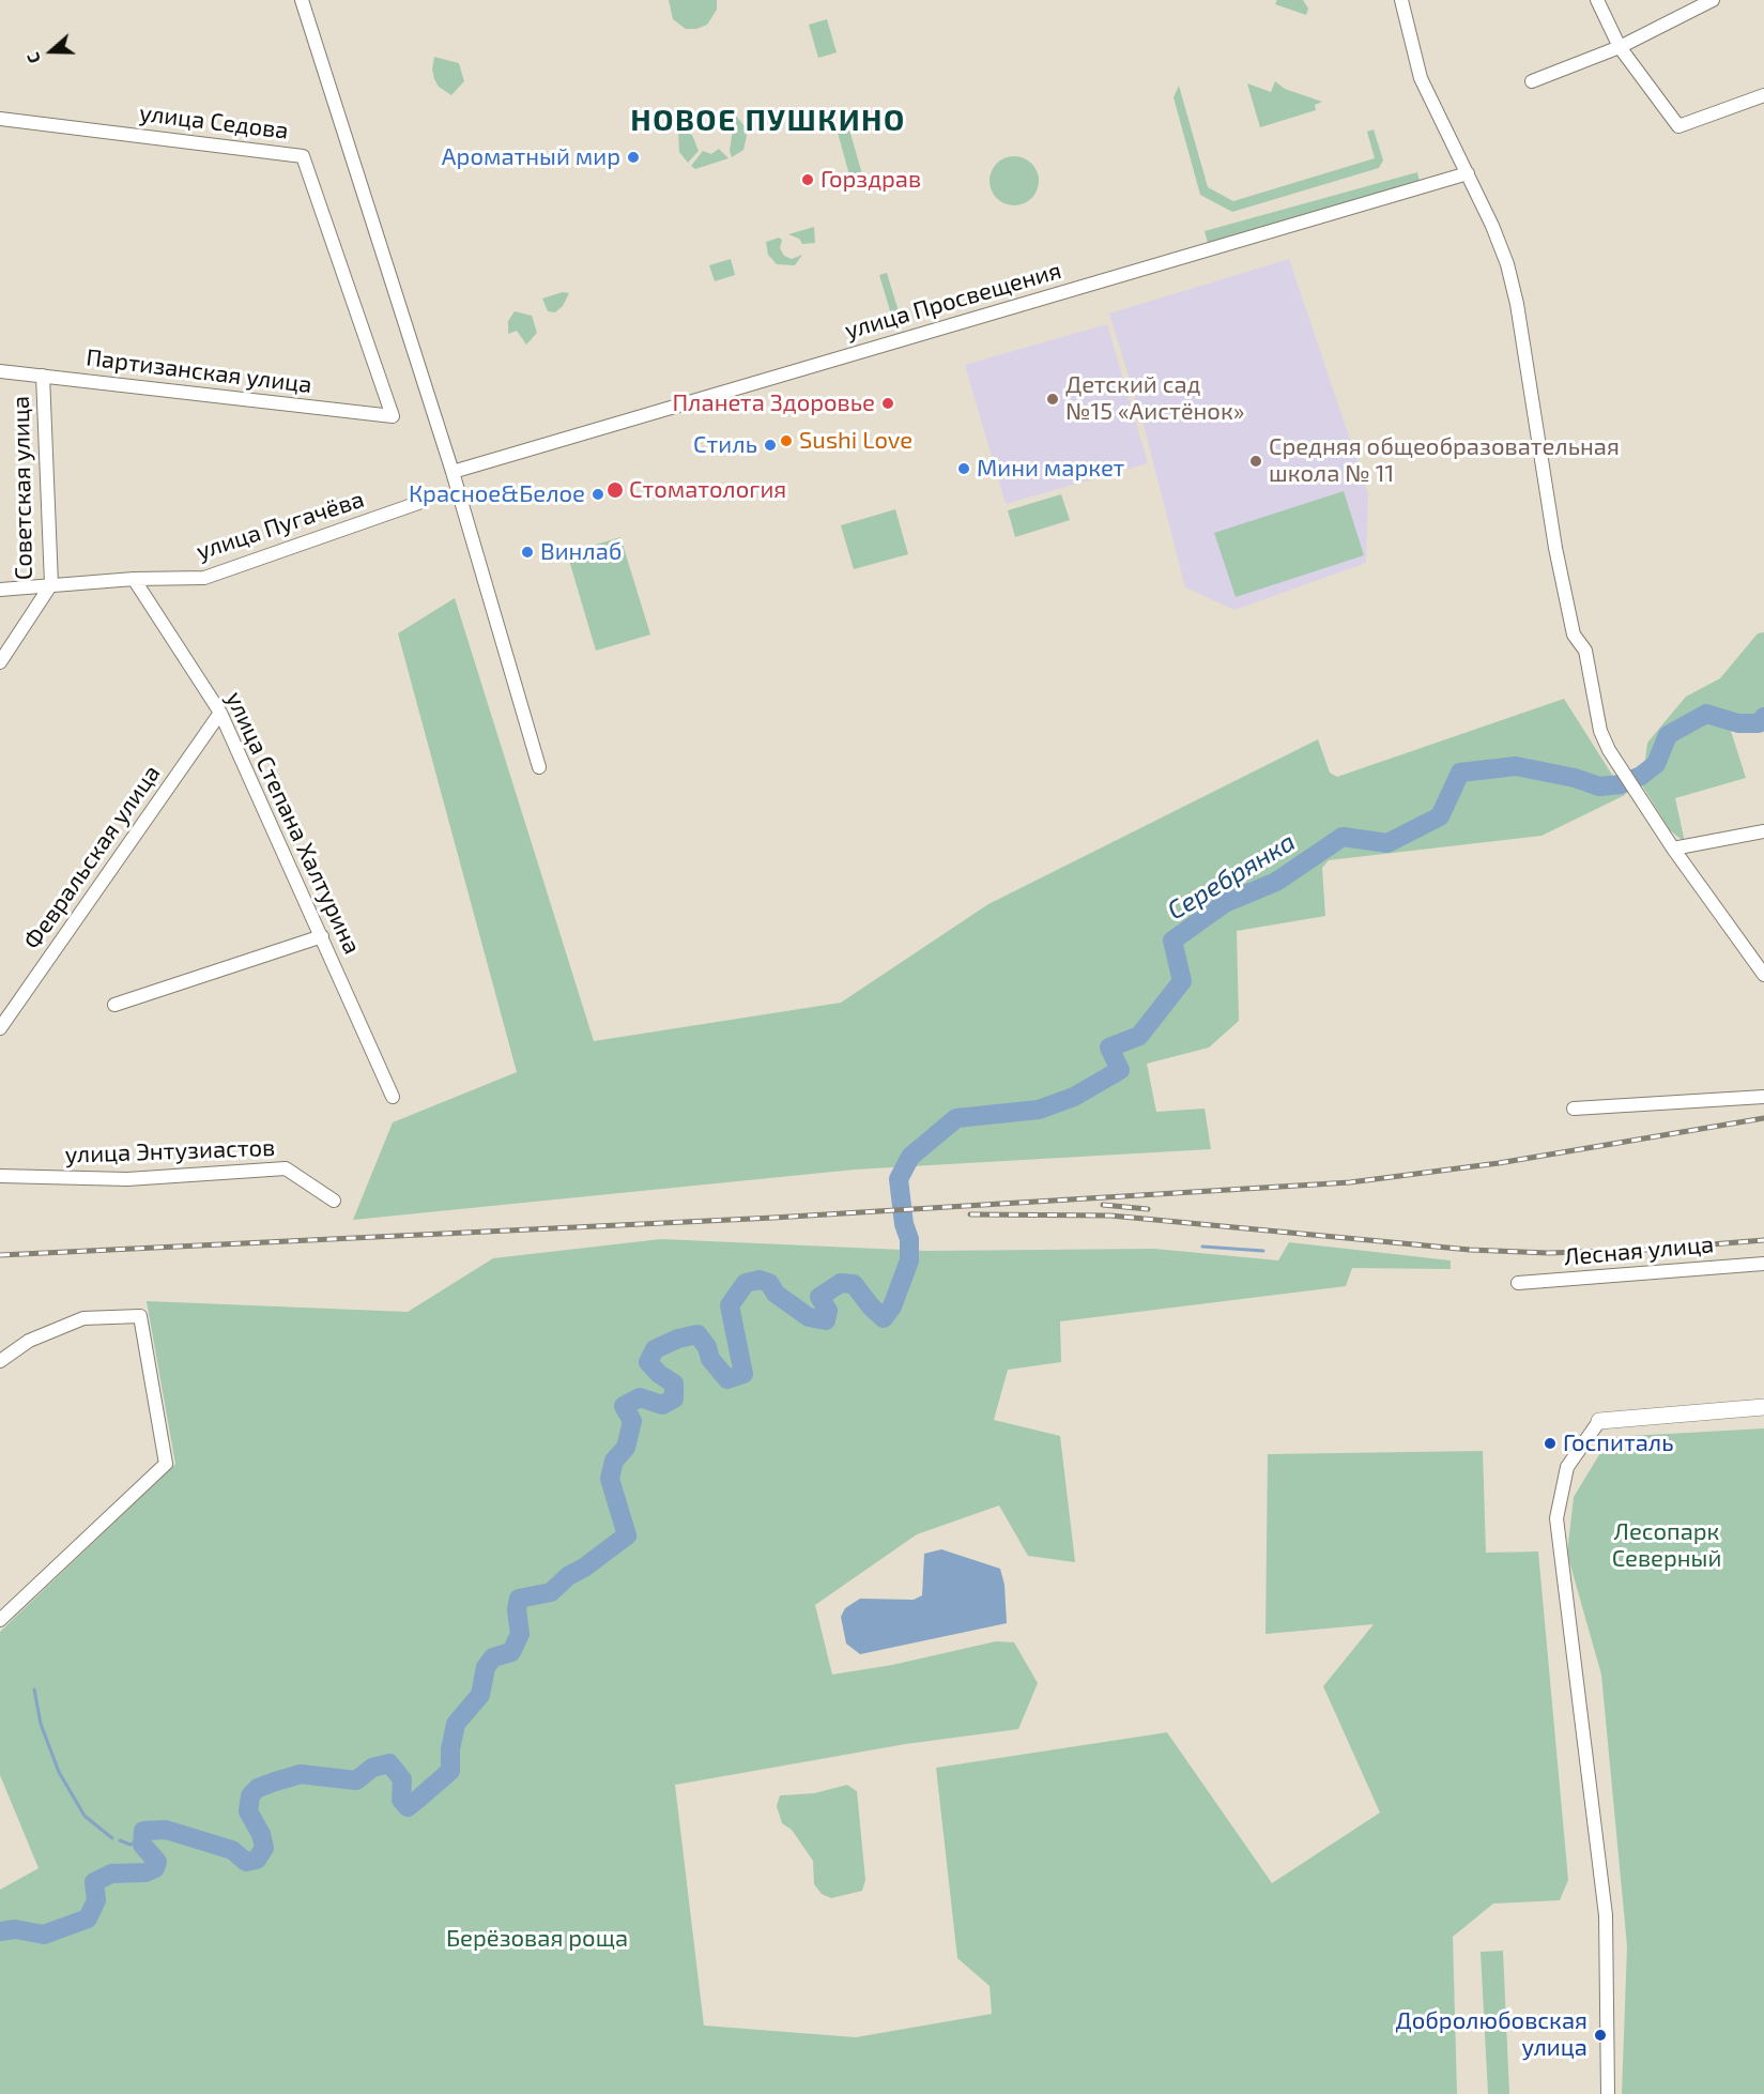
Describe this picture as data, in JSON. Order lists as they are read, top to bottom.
{
  "streets": {
    "street": [
      "улица Седова",
      "улица Просвещения",
      "Партизанская улица",
      "Советская улица",
      "улица Пугачёва",
      "улица Степана Халтурина",
      "Февральская улица",
      "улица Энтузиастов",
      "Лесная улица"
    ]
  },
  "crossings": [
    ["улица Седова", "Партизанская улица"],
    ["Партизанская улица", "Советская улица"],
    ["Советская улица", "улица Пугачёва"],
    ["улица Пугачёва", "улица Степана Халтурина"],
    ["улица Степана Халтурина", "Февральская улица"]
  ],
  "districts": ["НОВОЕ ПУШКИНО"],
  "water": ["Серебрянка"],
  "parks": ["Лесопарк Северный", "Берёзовая роща"],
  "places": [
    "Ароматный мир",
    "Горздрав",
    "Детский сад №15 «Аистёнок»",
    "Планета Здоровье",
    "Sushi Love",
    "Стиль",
    "Средняя общеобразовательная школа № 11",
    "Мини маркет",
    "Стоматология",
    "Красное&Белое",
    "Винлаб",
    "Госпиталь",
    "Добролюбовская улица"
  ],
  "north": "left"
}
